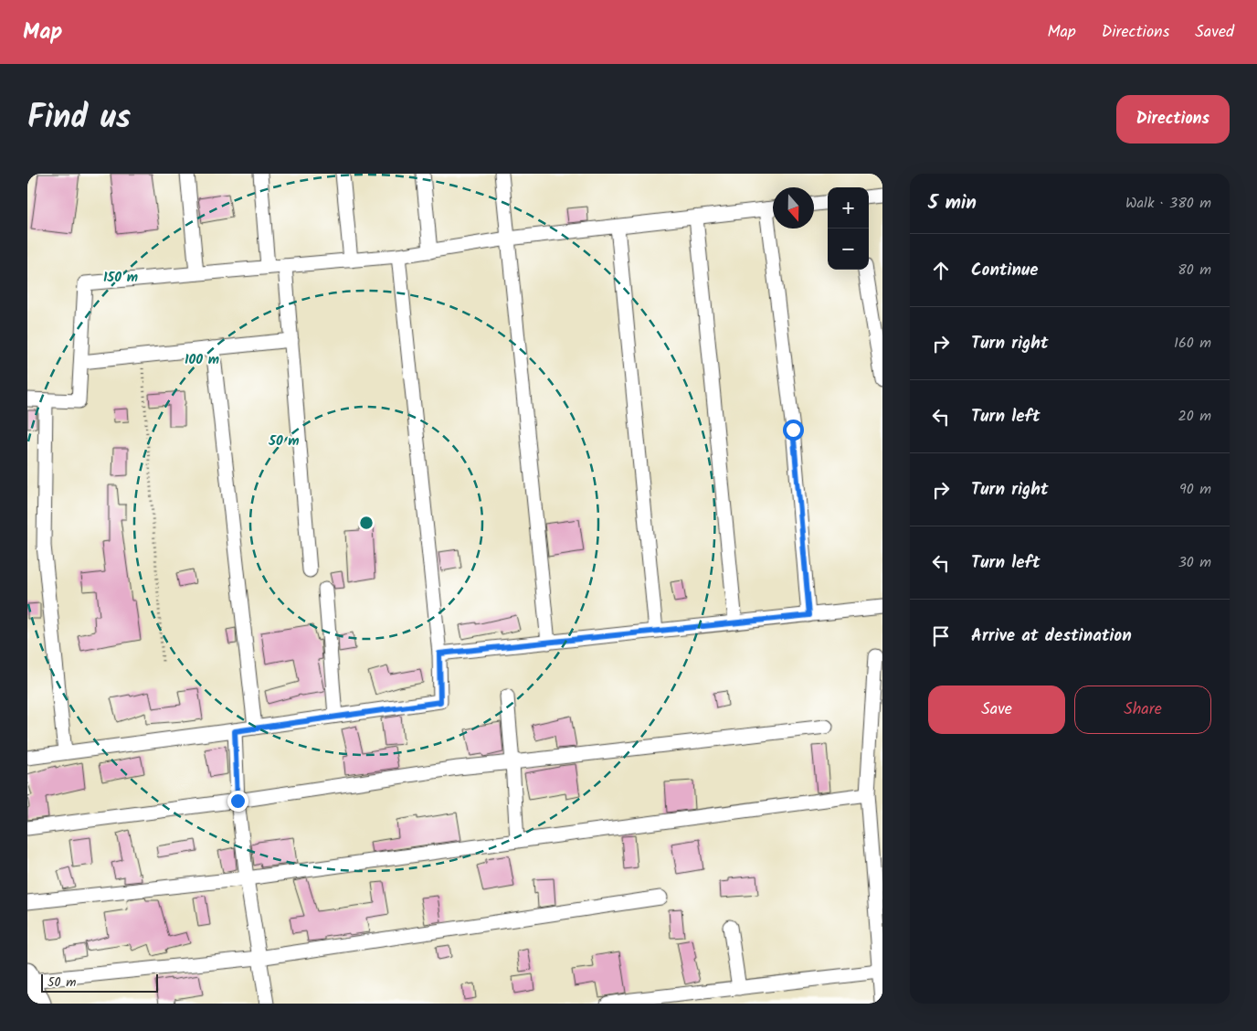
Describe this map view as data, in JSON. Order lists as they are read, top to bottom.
{
  "scale_bar": "50 m",
  "north": "bottom",
  "page": {
    "header": "Map",
    "nav": ["Map", "Directions", "Saved"],
    "title": "Find us",
    "buttons": [
      "Directions",
      ["Save", "Share"]
    ],
    "heading": ["5 min", "Walk · 380 m"],
    "map_buttons": ["+", "−"],
    "list": [
      ["Continue", "80 m"],
      ["Turn right", "160 m"],
      ["Turn left", "20 m"],
      ["Turn right", "90 m"],
      ["Turn left", "30 m"],
      "Arrive at destination"
    ],
    "scale": "50 m"
  },
  "rings": ["150 m", "100 m", "50 m"]
}
